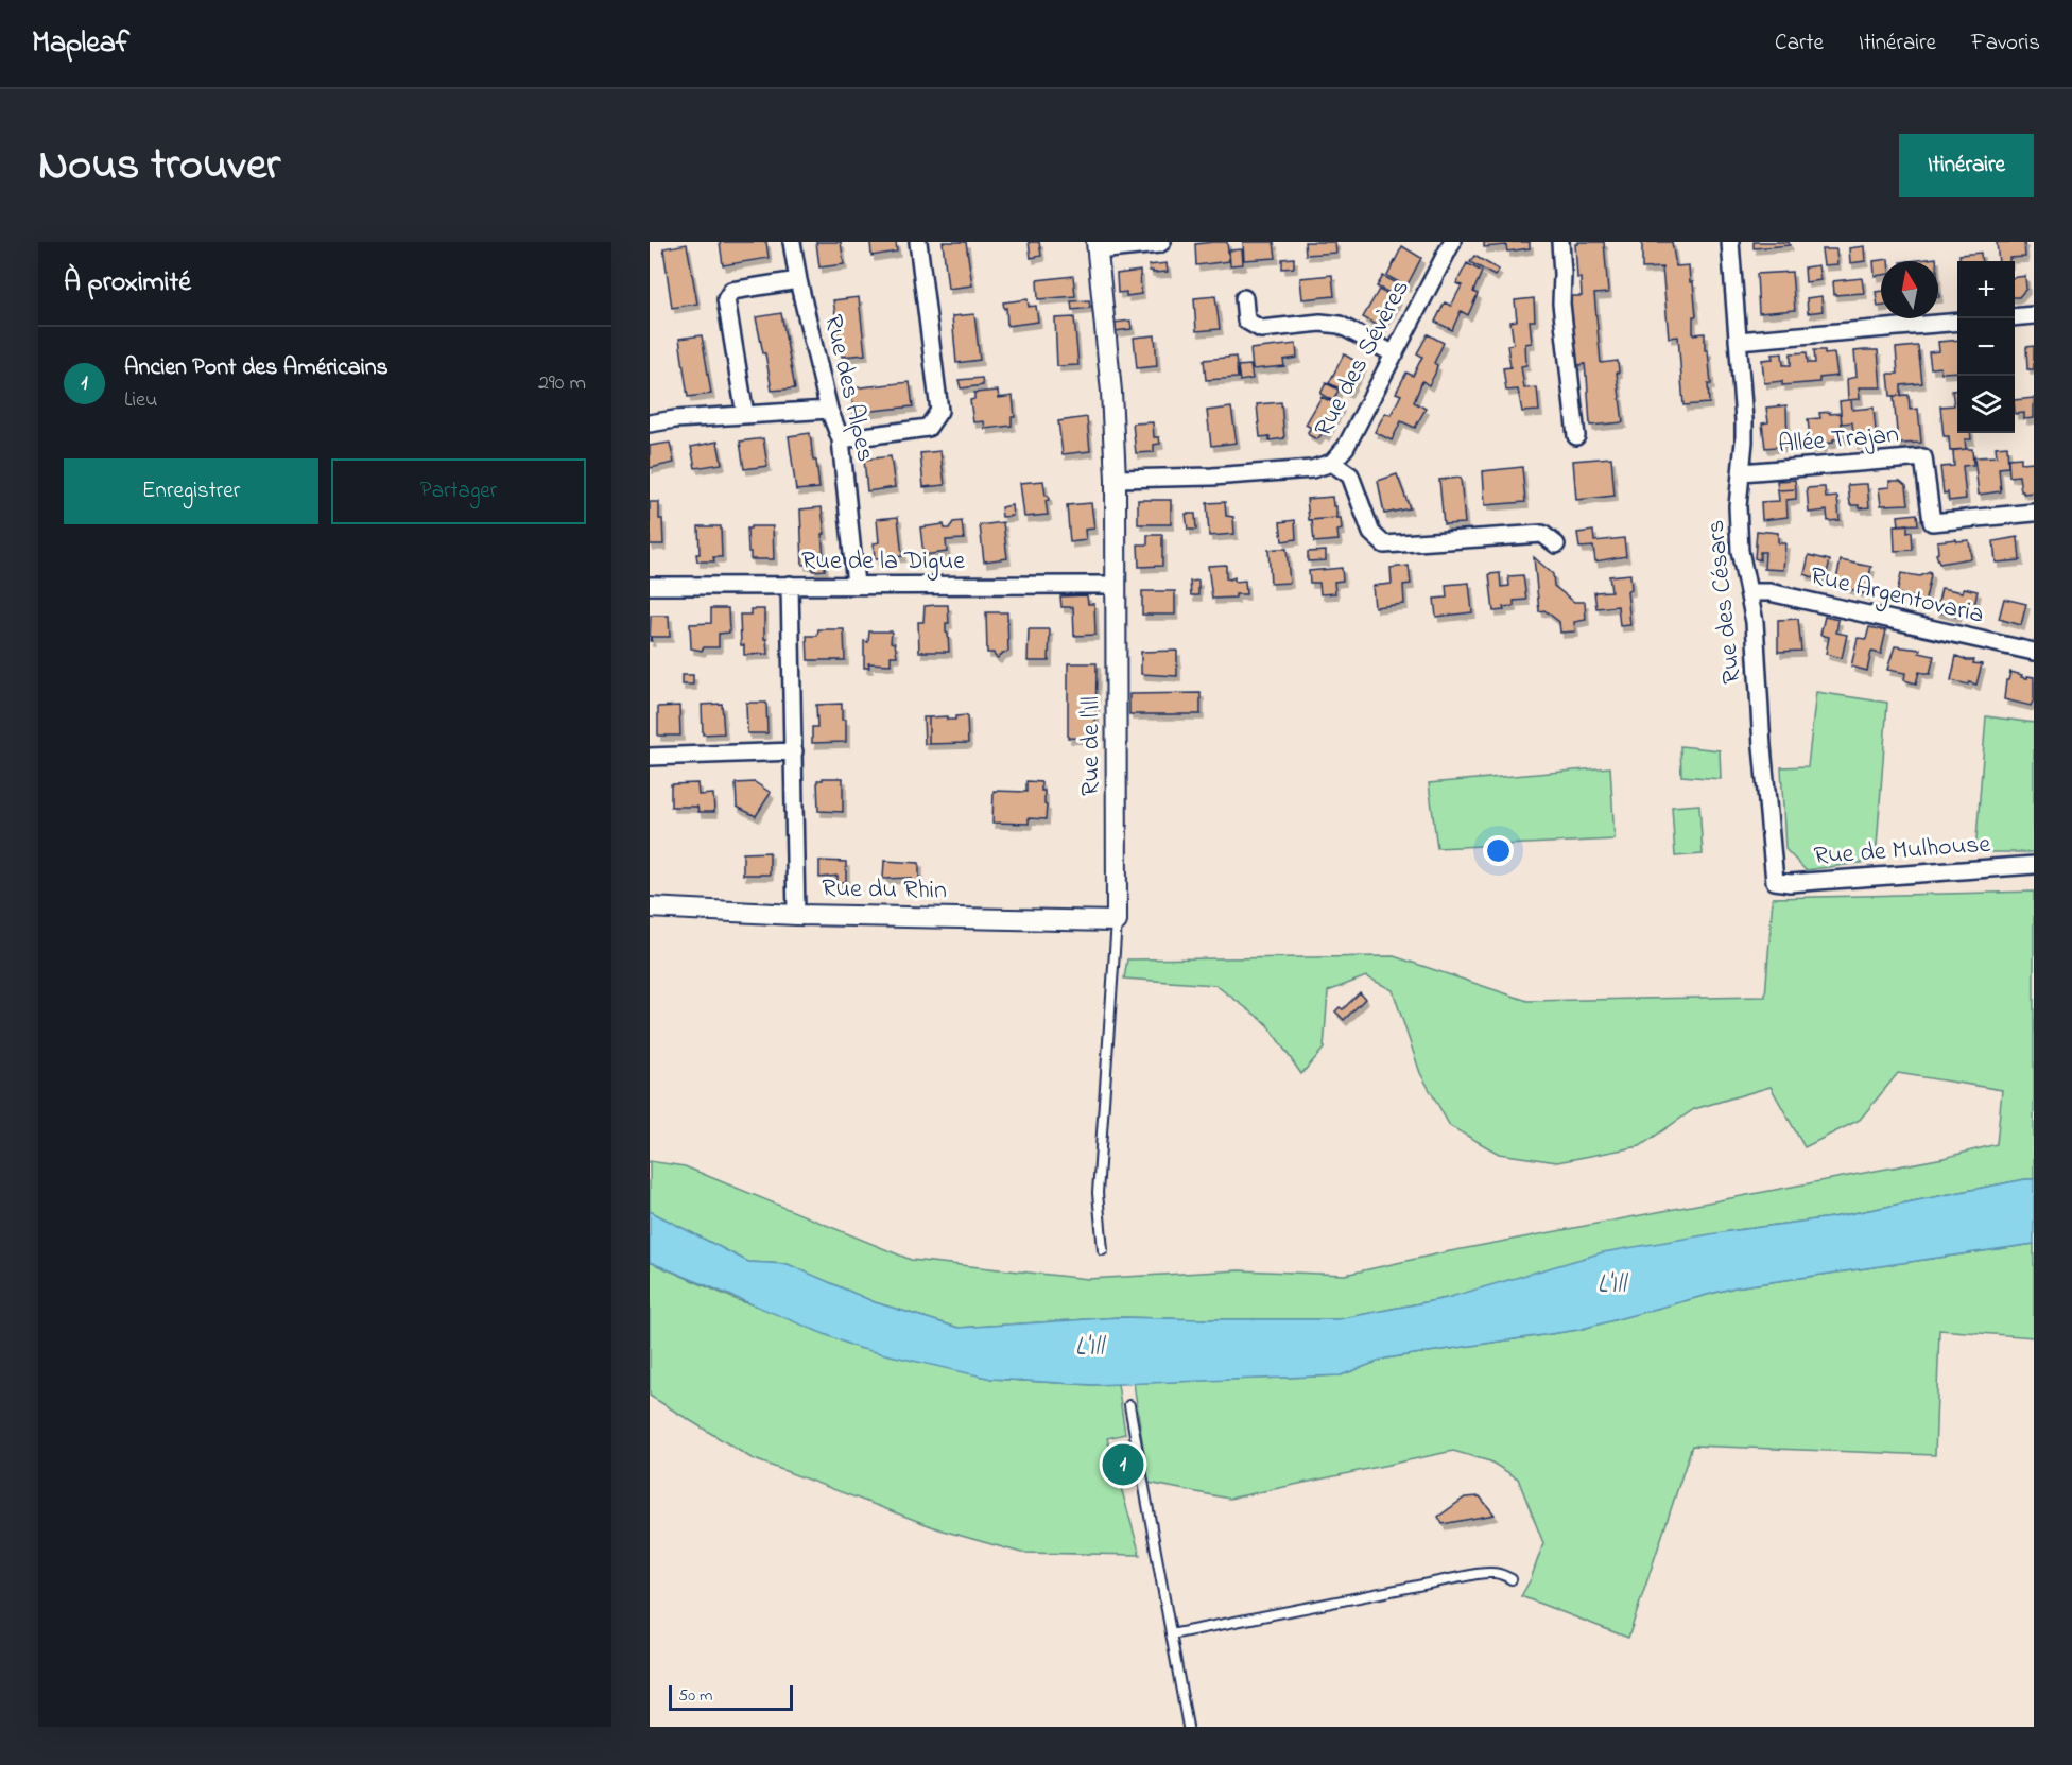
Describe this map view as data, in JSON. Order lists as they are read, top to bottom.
{
  "streets": {
    "street": [
      "Rue des Sévères",
      "Rue des Alpes",
      "Allée Trajan",
      "Rue de la Digue",
      "Rue Argentovaria",
      "Rue des Césars",
      "Rue de l'Ill",
      "Rue de Mulhouse",
      "Rue du Rhin"
    ]
  },
  "crossings": [
    ["Rue des Alpes", "Rue de la Digue"],
    ["Allée Trajan", "Rue des Césars"],
    ["Rue de la Digue", "Rue de l'Ill"],
    ["Rue Argentovaria", "Rue des Césars"],
    ["Rue des Césars", "Rue de Mulhouse"],
    ["Rue de l'Ill", "Rue du Rhin"]
  ],
  "water": ["L'Ill"],
  "scale_bar": "50 m",
  "north": "top",
  "page": {
    "header": "Mapleaf",
    "nav": ["Carte", "Itinéraire", "Favoris"],
    "title": "Nous trouver",
    "buttons": [
      "Itinéraire",
      ["Enregistrer", "Partager"]
    ],
    "heading": "À proximité",
    "map_buttons": ["+", "−"],
    "list": [
      {
        "mark": "1",
        "name": "Ancien Pont des Américains",
        "note": "Lieu",
        "value": "290 m"
      }
    ],
    "pins": "1",
    "scale": "50 m"
  }
}
